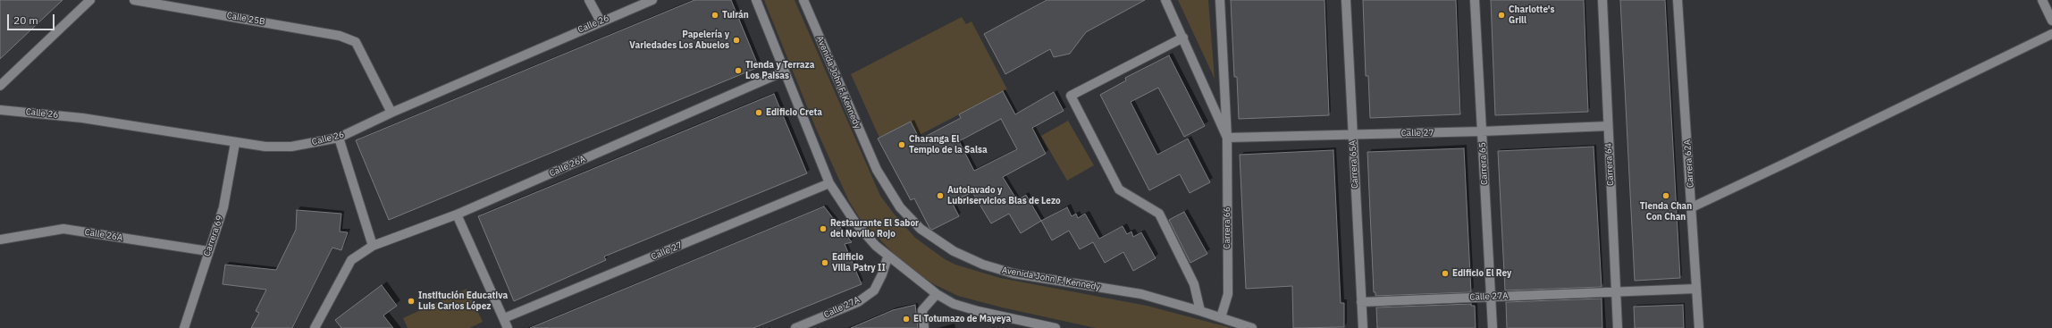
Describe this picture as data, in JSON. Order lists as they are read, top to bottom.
{
  "streets": {
    "street": [
      "Calle 25B",
      "Calle 26",
      "Avenida John F. Kennedy",
      "Calle 27",
      "Carrera 65",
      "Carrera 62A",
      "Carrera 65A",
      "Carrera 64",
      "Calle 26A",
      "Carrera 66",
      "Carrera 69",
      "Calle 27A"
    ]
  },
  "crossings": [
    ["Calle 25B", "Calle 26"],
    ["Calle 26", "Carrera 69"],
    ["Avenida John F. Kennedy", "Carrera 66"],
    ["Calle 27", "Carrera 65"],
    ["Calle 27", "Carrera 65A"],
    ["Calle 27", "Carrera 64"],
    ["Calle 27", "Carrera 66"],
    ["Carrera 65", "Calle 27A"],
    ["Carrera 62A", "Calle 27A"],
    ["Carrera 65A", "Calle 27A"],
    ["Carrera 64", "Calle 27A"],
    ["Calle 26A", "Carrera 69"]
  ],
  "places": [
    "Tuirán",
    "Charlotte's Grill",
    "Papelería y Variedades Los Abuelos",
    "Tienda y Terraza Los Paisas",
    "Edificio Creta",
    "Charanga El Templo de la Salsa",
    "Autolavado y Lubriservicios Blas de Lezo",
    "Tienda Chan Con Chan",
    "Restaurante El Sabor del Novillo Rojo",
    "Edificio Villa Patry II",
    "Edificio El Rey",
    "Institución Educativa Luis Carlos López",
    "El Totumazo de Mayeya"
  ],
  "scale_bar": "20 m"
}
